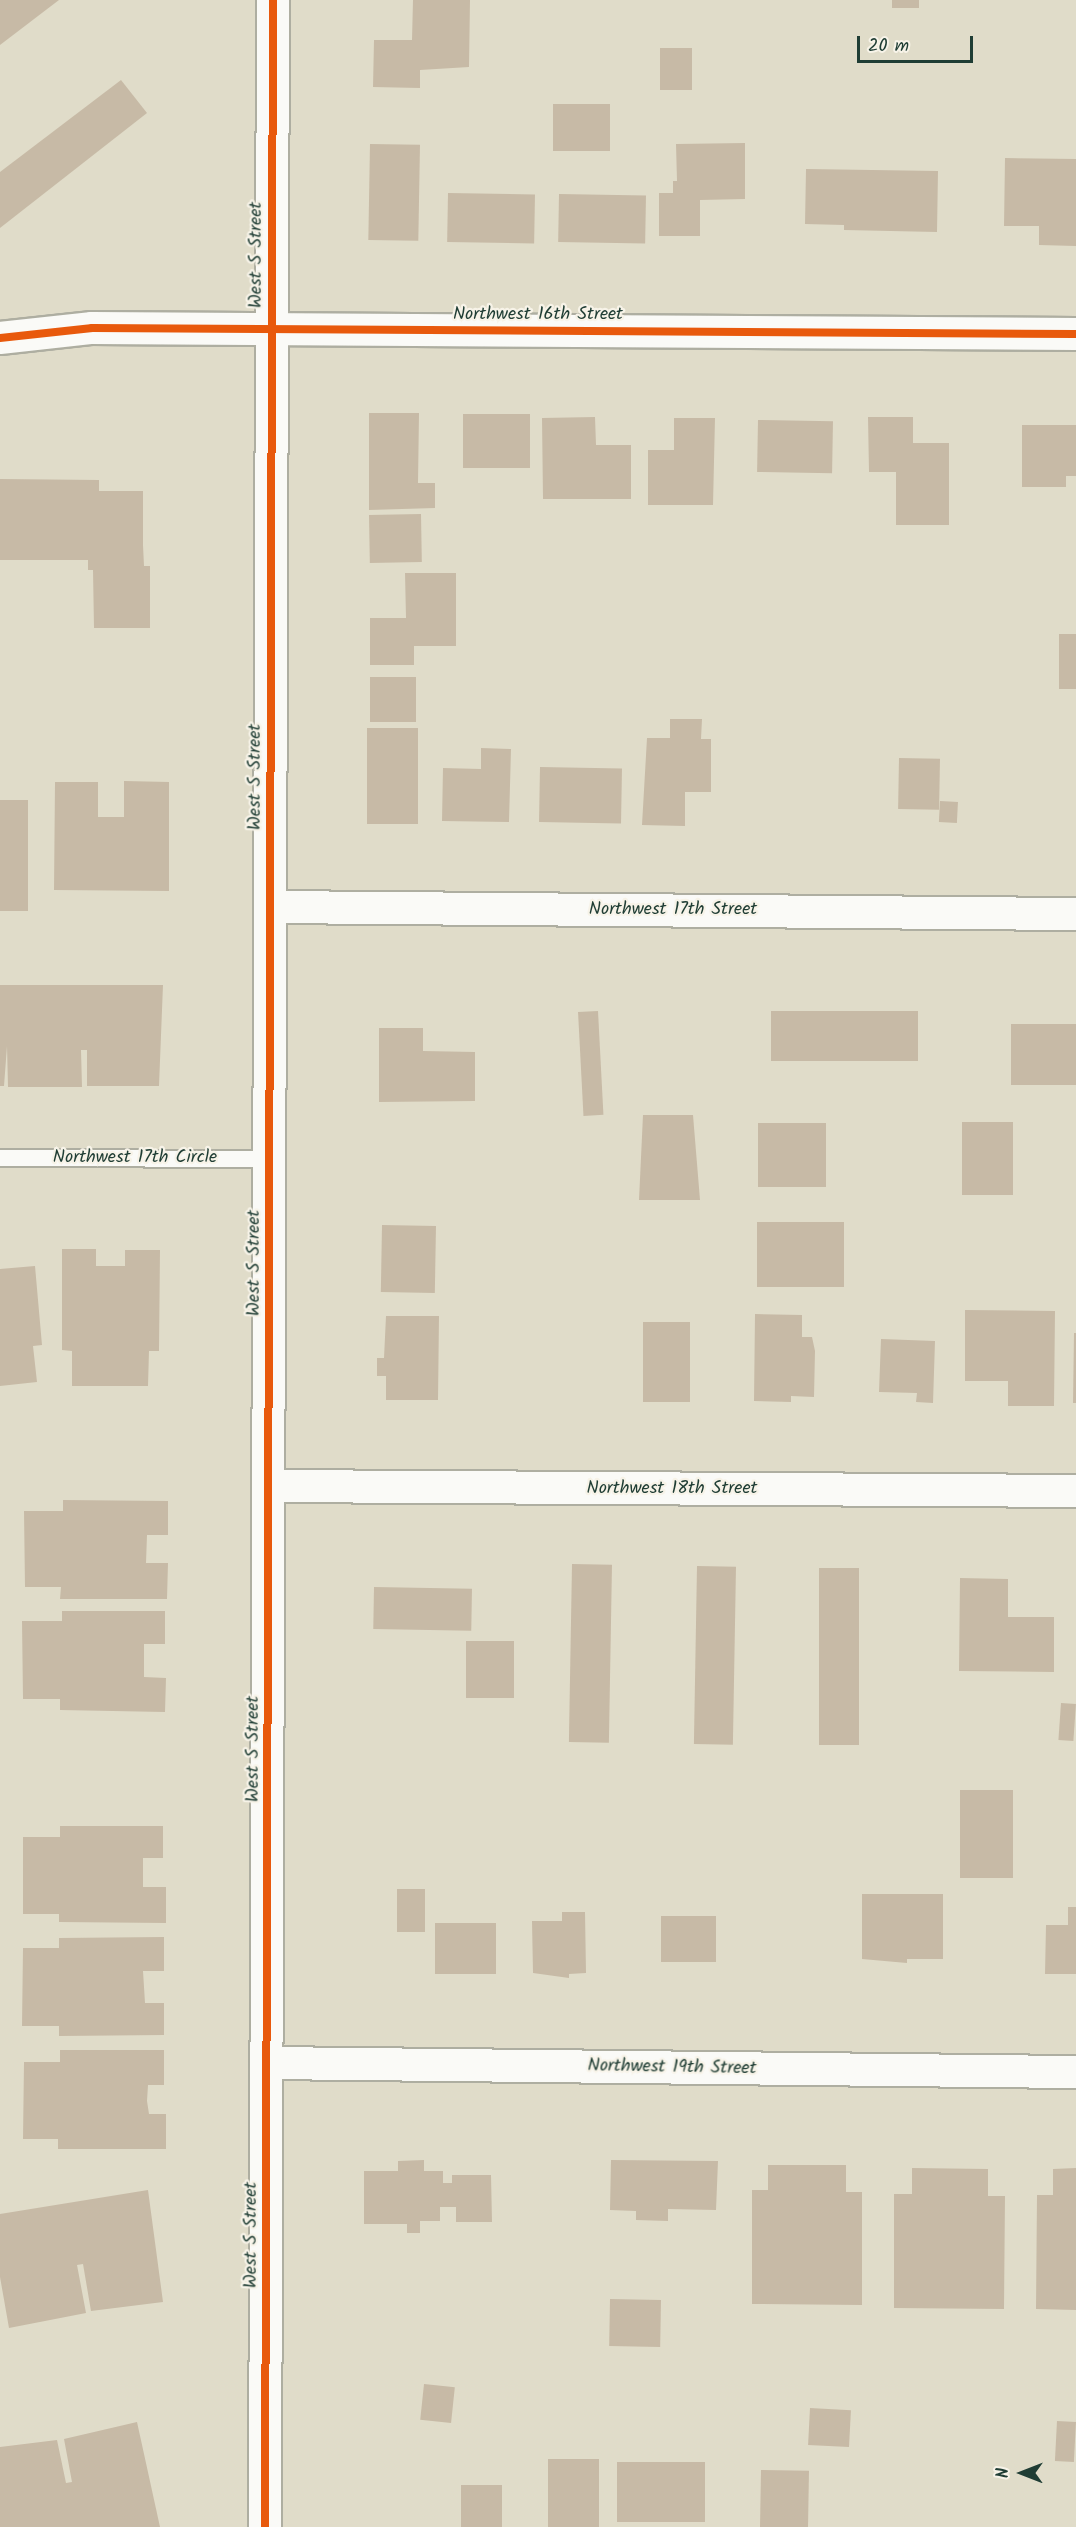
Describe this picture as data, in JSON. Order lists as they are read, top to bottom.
{
  "streets": {
    "street": [
      "West S Street",
      "Northwest 16th Street",
      "Northwest 17th Street",
      "Northwest 18th Street",
      "Northwest 19th Street"
    ],
    "lane": ["Northwest 17th Circle"]
  },
  "crossings": [
    ["West S Street", "Northwest 16th Street"],
    ["West S Street", "Northwest 17th Street"],
    ["West S Street", "Northwest 17th Circle"],
    ["West S Street", "Northwest 18th Street"],
    ["West S Street", "Northwest 19th Street"]
  ],
  "scale_bar": "20 m",
  "north": "left"
}
